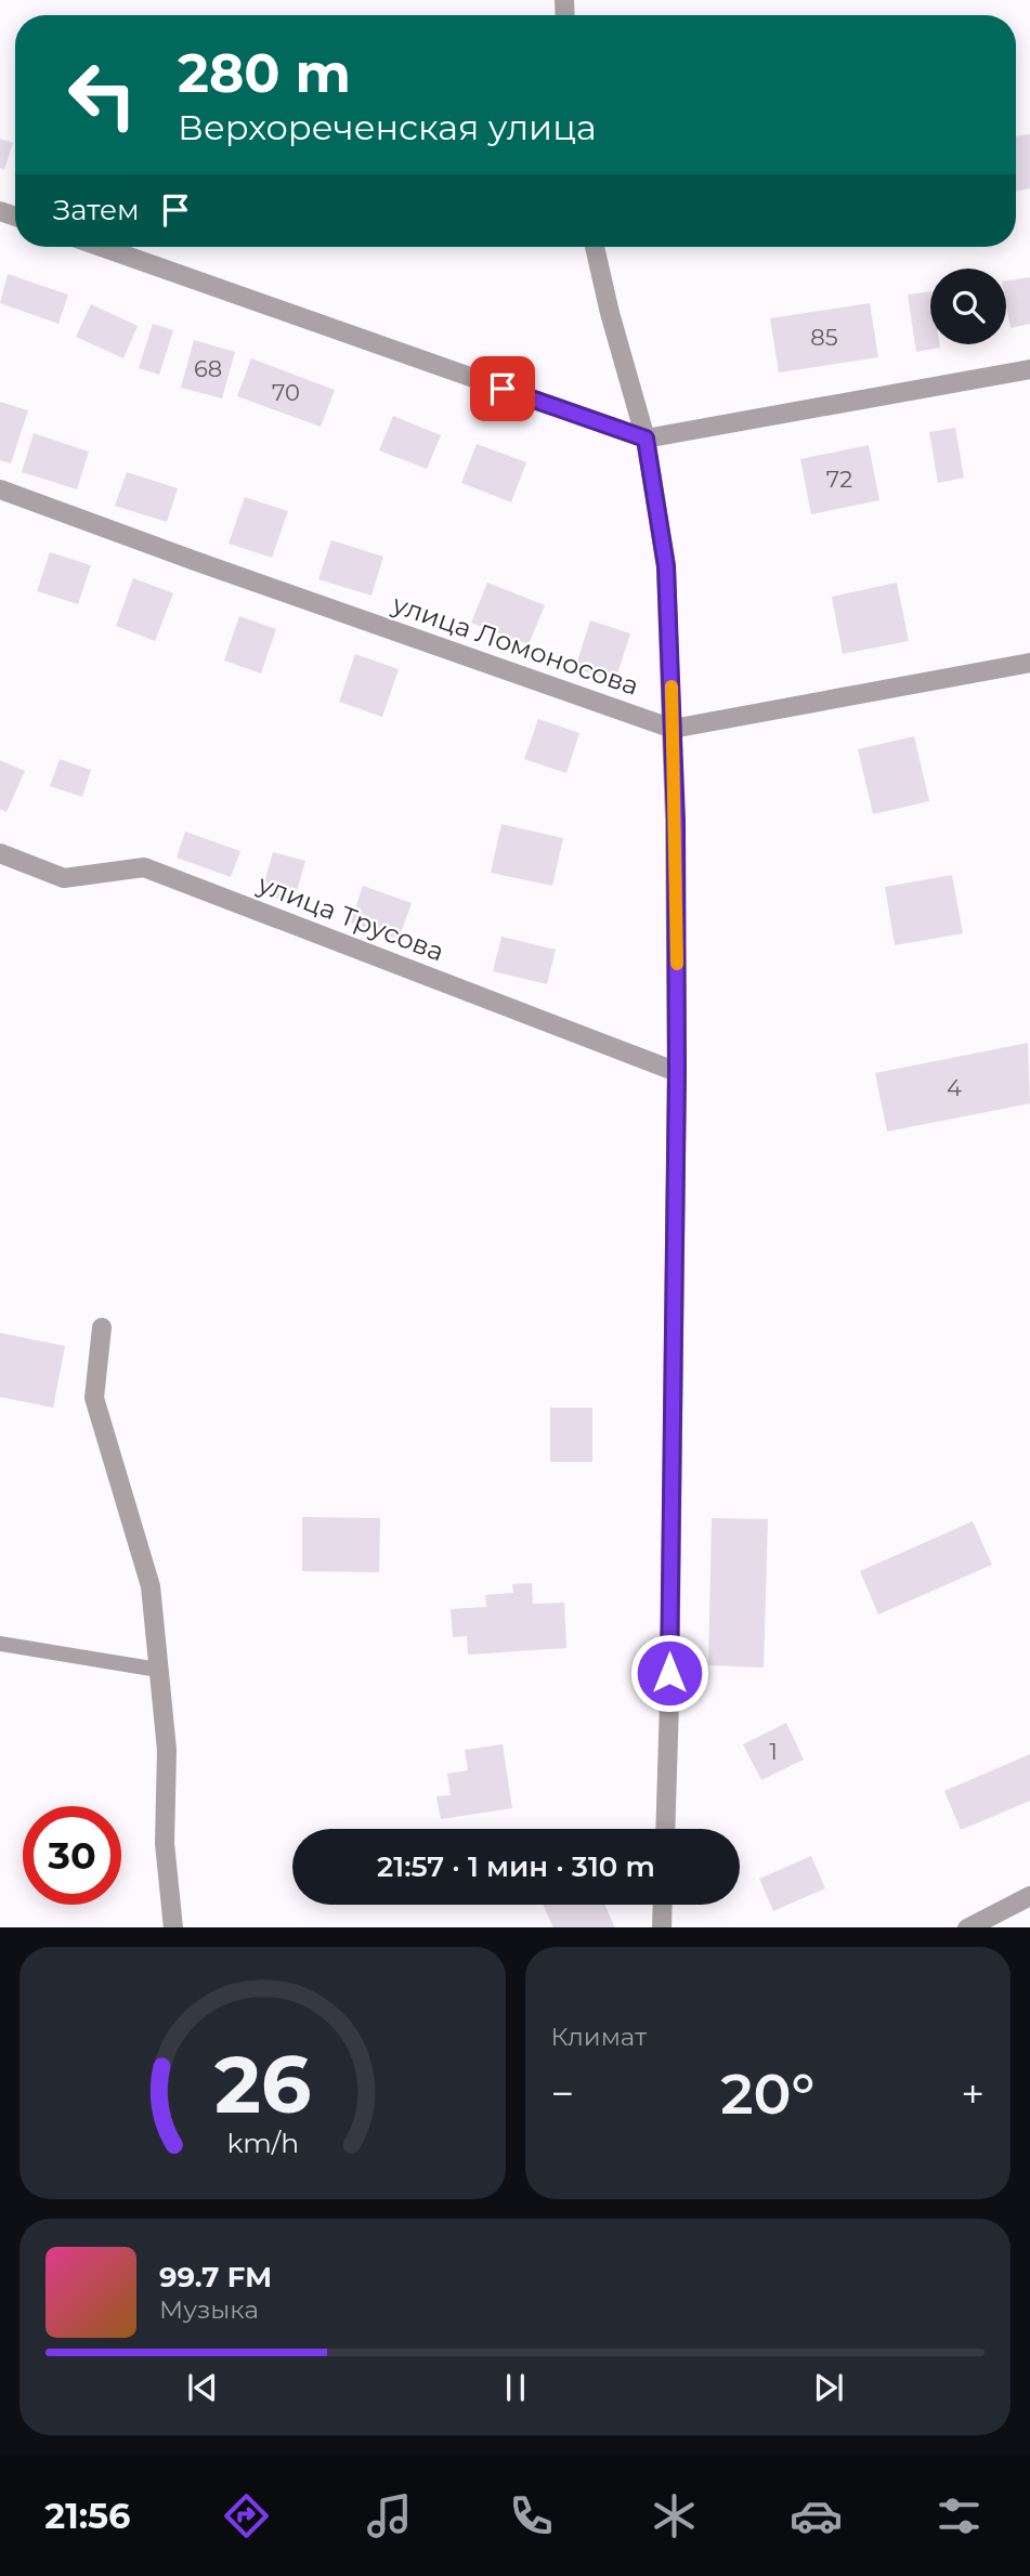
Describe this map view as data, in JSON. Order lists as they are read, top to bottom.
{
  "streets": {
    "street": ["улица Ломоносова", "улица Трусова"]
  },
  "house_numbers": [
    "85",
    "68",
    "70",
    "72",
    "4",
    "1"
  ],
  "page": {
    "turn": ["280 m", "Верхореченская улица"],
    "then": "Затем",
    "limit": "30",
    "trip": "21:57 · 1 мин · 310 m",
    "tile": "Климат",
    "heat": ["−", "20°", "+"],
    "song": ["99.7 FM", "Музыка"],
    "tabs": "21:56",
    "gauge": ["26", "km/h"]
  }
}
